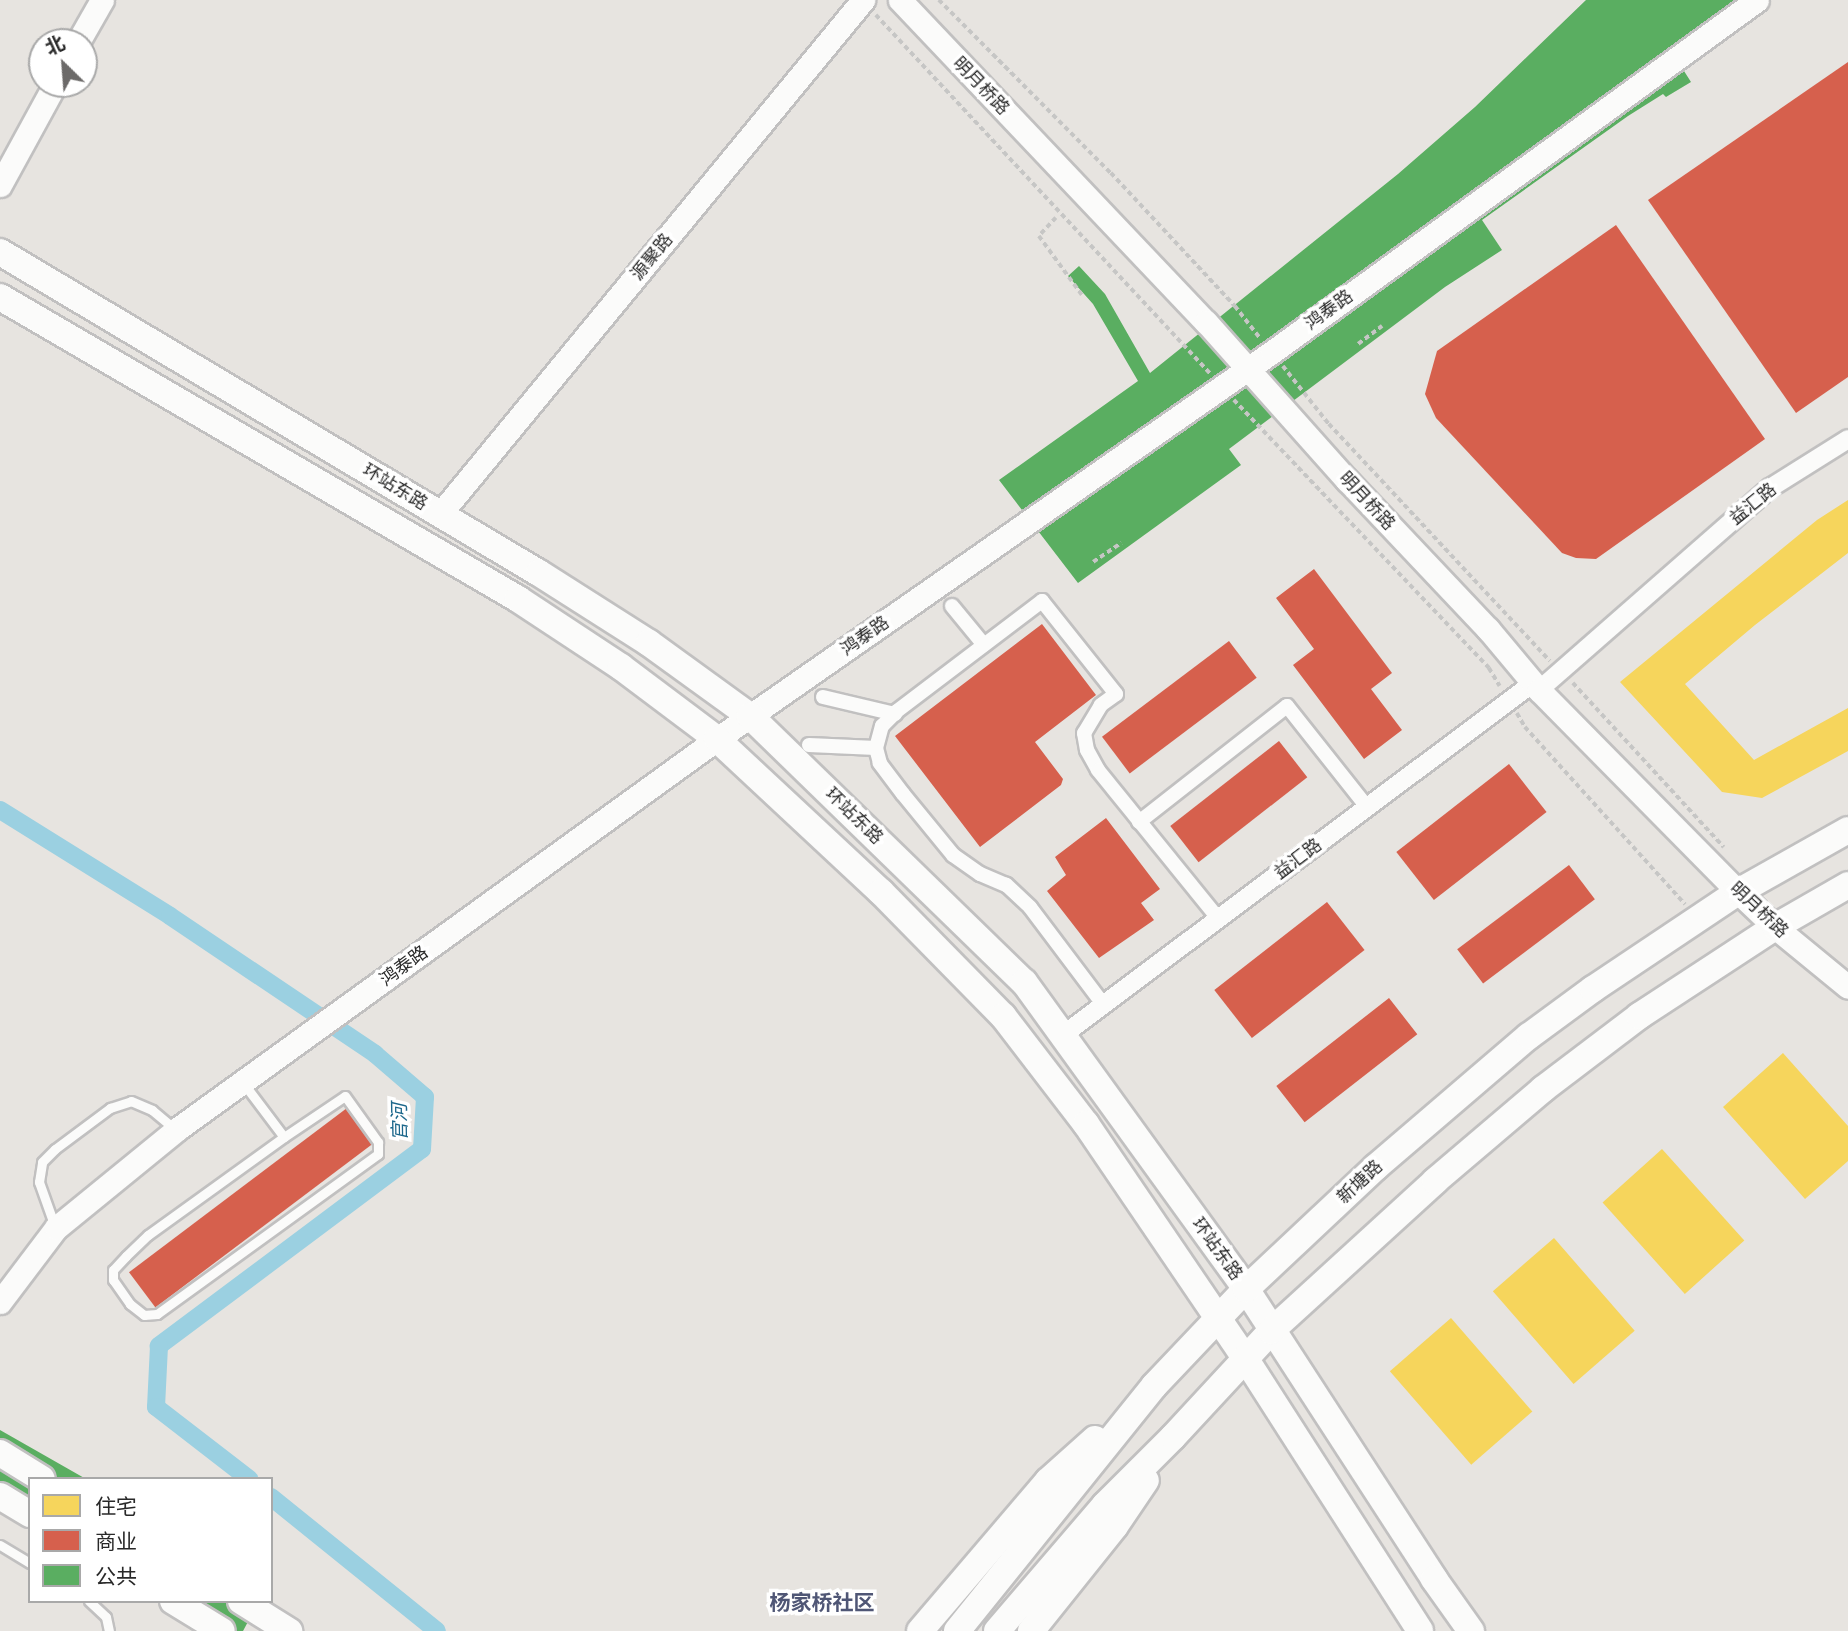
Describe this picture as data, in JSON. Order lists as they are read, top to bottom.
{
  "streets": {
    "main road": ["环站东路", "新塘路"],
    "street": [
      "明月桥路",
      "源聚路",
      "鸿泰路",
      "益汇路"
    ]
  },
  "crossings": [
    ["明月桥路", "鸿泰路"],
    ["明月桥路", "益汇路"],
    ["明月桥路", "新塘路"],
    ["源聚路", "环站东路"],
    ["鸿泰路", "环站东路"],
    ["环站东路", "益汇路"],
    ["环站东路", "新塘路"]
  ],
  "districts": ["杨家桥社区"],
  "water": ["官河"],
  "legend": ["住宅", "商业", "公共"],
  "north": "top left"
}
